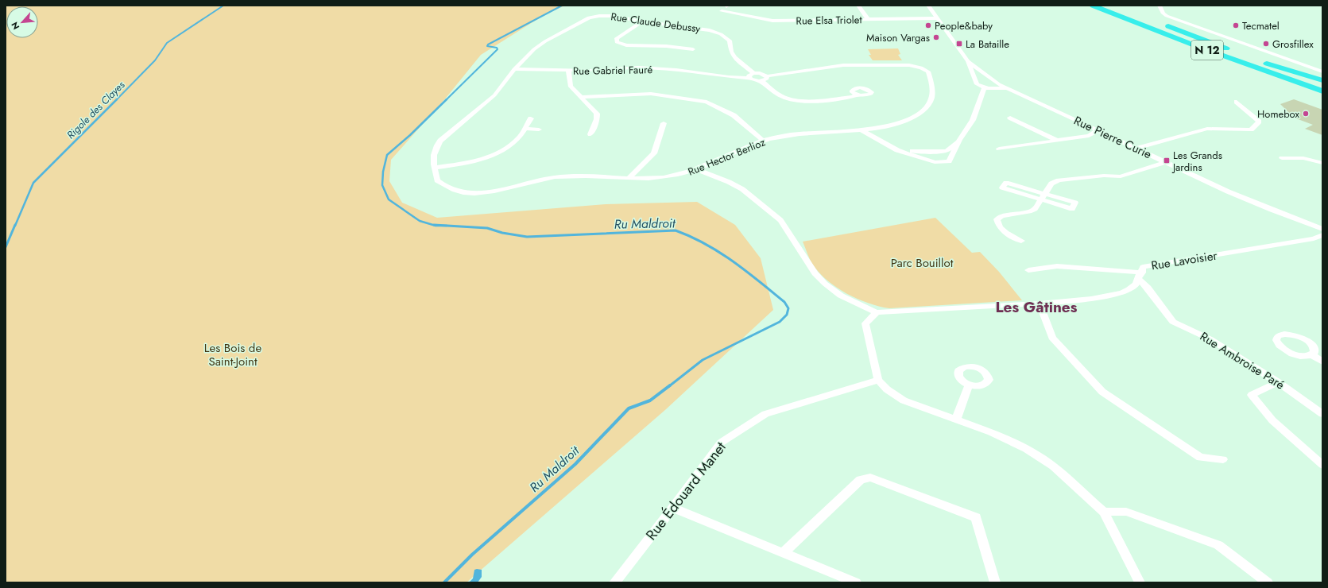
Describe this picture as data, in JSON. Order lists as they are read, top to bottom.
{
  "streets": {
    "highway": ["N 12"],
    "street": [
      "Rue Elsa Triolet",
      "Rue Claude Debussy",
      "Rue Gabriel Fauré",
      "Rue Pierre Curie",
      "Rue Hector Berlioz",
      "Rue Lavoisier",
      "Rue Ambroise Paré",
      "Rue Édouard Manet"
    ]
  },
  "crossings": [
    ["Rue Elsa Triolet", "Rue Pierre Curie"],
    ["Rue Claude Debussy", "Rue Gabriel Fauré"],
    ["Rue Claude Debussy", "Rue Hector Berlioz"],
    ["Rue Lavoisier", "Rue Ambroise Paré"]
  ],
  "districts": ["Les Gâtines"],
  "water": ["Rigole des Clayes", "Ru Maldroit"],
  "parks": ["Parc Bouillot", "Les Bois de Saint-Joint"],
  "places": {
    "other": [
      "People&baby",
      "Tecmatel",
      "Maison Vargas",
      "Grosfillex",
      "Homebox"
    ],
    "transit": ["La Bataille", "Les Grands Jardins"]
  },
  "north": "bottom left"
}
